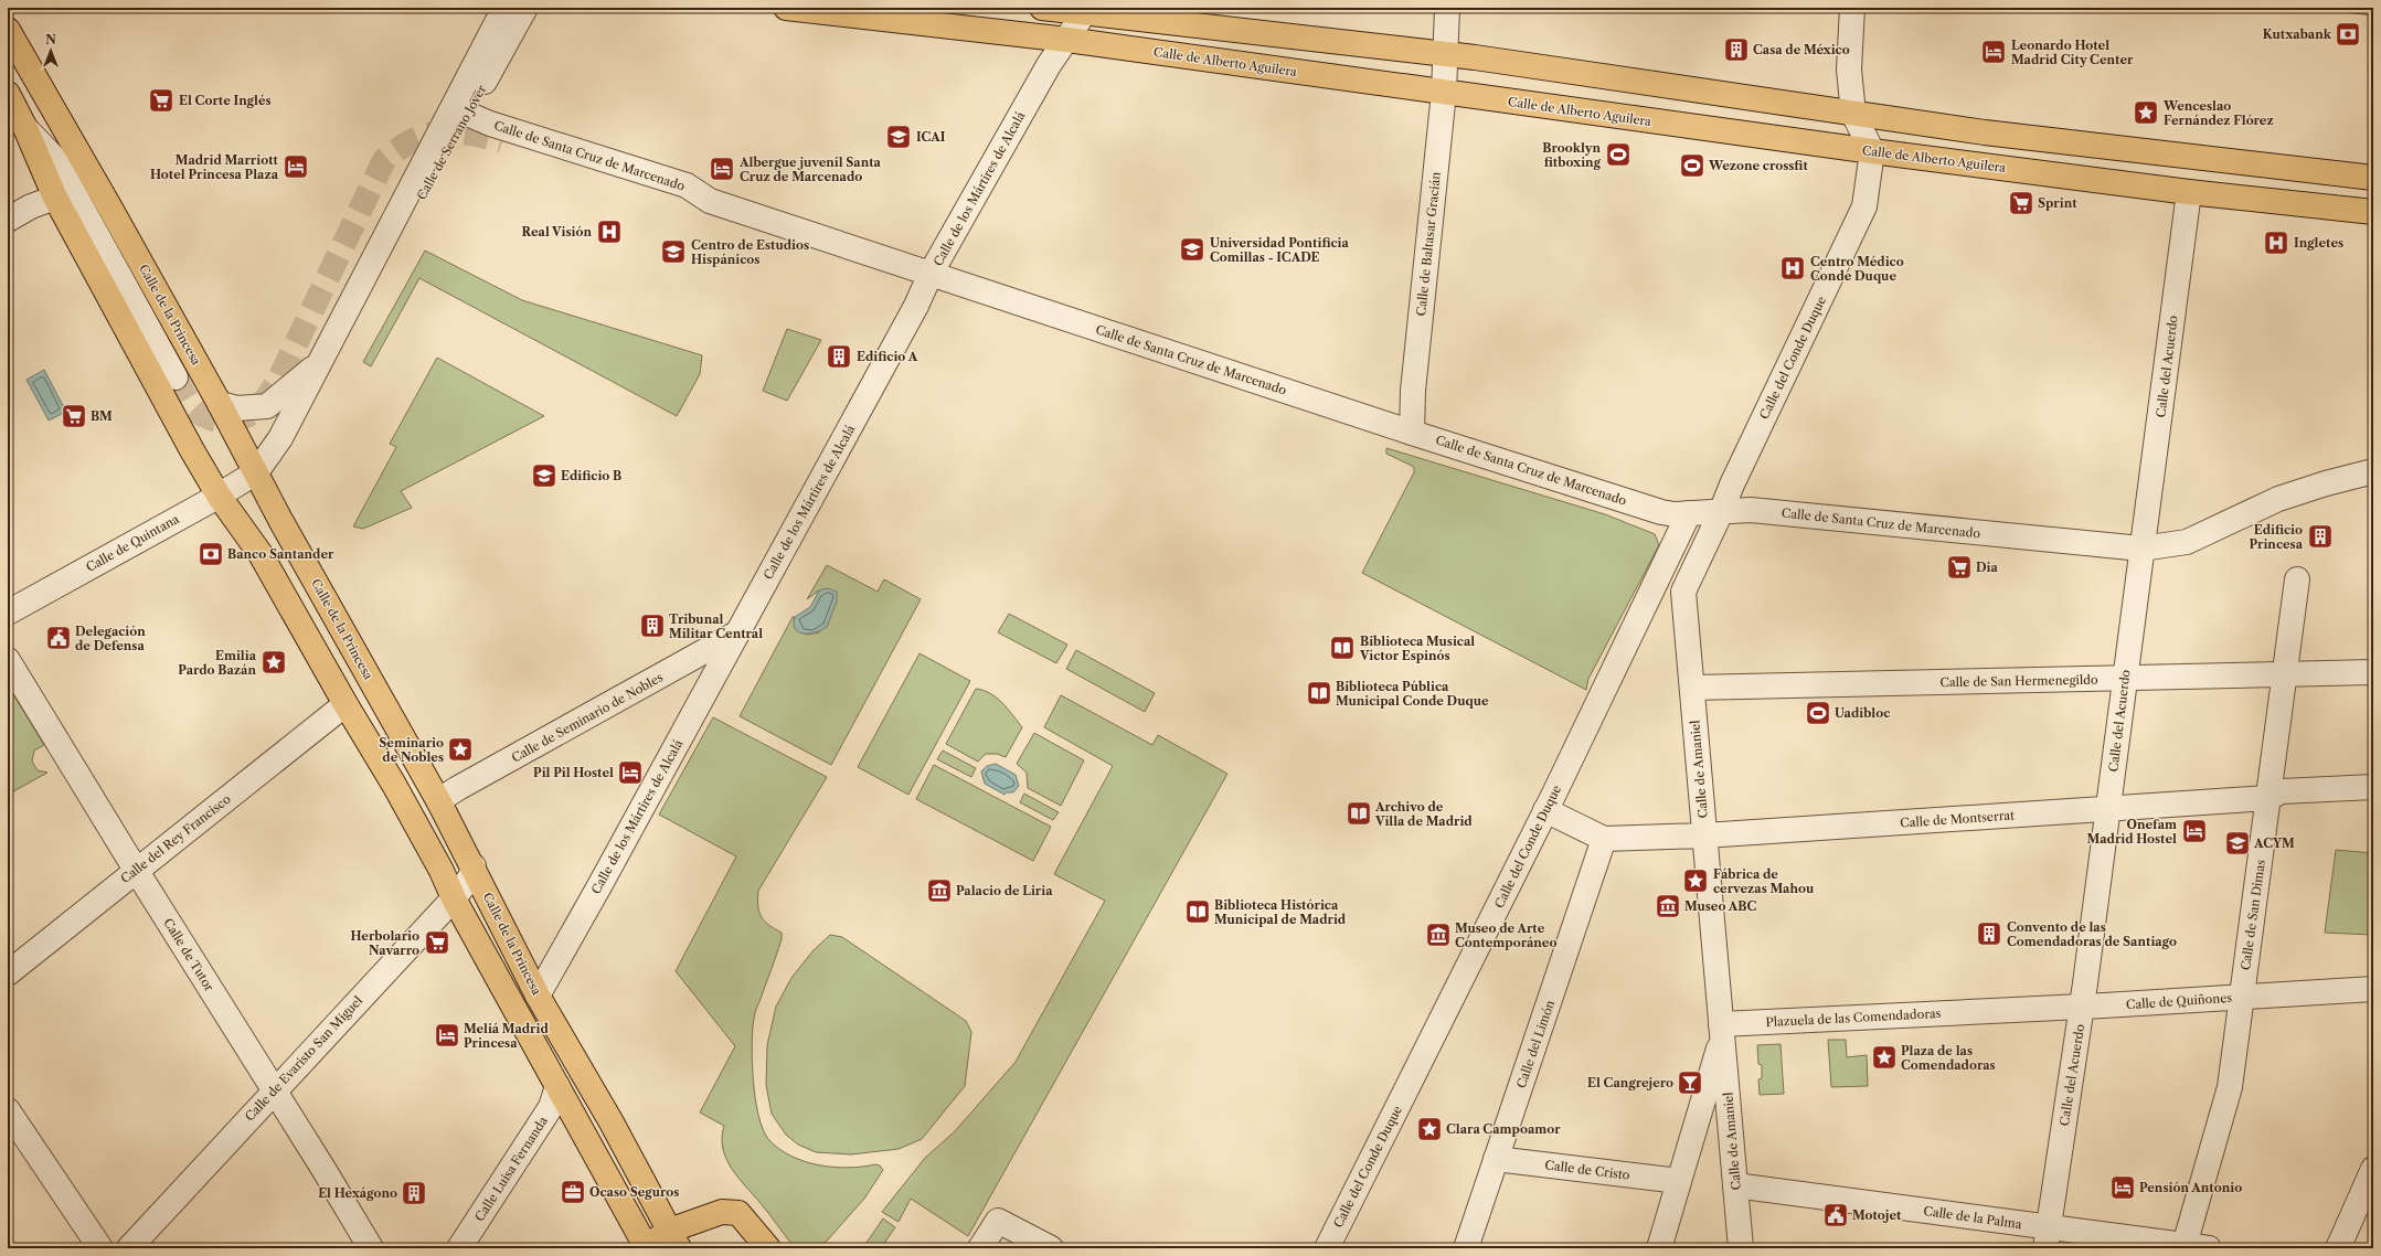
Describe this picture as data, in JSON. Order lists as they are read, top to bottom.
{
  "streets": {
    "main road": ["Calle de Alberto Aguilera", "Calle de la Princesa"],
    "street": [
      "Calle de Serrano Jover",
      "Calle de Santa Cruz de Marcenado",
      "Calle de los Mártires de Alcalá",
      "Calle de Baltasar Gracián",
      "Calle del Conde Duque",
      "Calle del Acuerdo",
      "Calle de Quintana",
      "Calle de San Hermenegildo",
      "Calle de Seminario de Nobles",
      "Calle de Amaniel",
      "Calle de Montserrat",
      "Calle del Rey Francisco",
      "Calle de San Dimas",
      "Calle de Tutor",
      "Calle de Quiñones",
      "Plazuela de las Comendadoras",
      "Calle del Limón",
      "Calle de Evaristo San Miguel",
      "Calle Luisa Fernanda",
      "Calle de Cristo",
      "Calle de la Palma"
    ]
  },
  "crossings": [
    ["Calle de Alberto Aguilera", "Calle de los Mártires de Alcalá"],
    ["Calle de Alberto Aguilera", "Calle de Baltasar Gracián"],
    ["Calle de Alberto Aguilera", "Calle del Conde Duque"],
    ["Calle de Alberto Aguilera", "Calle del Acuerdo"],
    ["Calle de Serrano Jover", "Calle de Santa Cruz de Marcenado"],
    ["Calle de Serrano Jover", "Calle de la Princesa"],
    ["Calle de Serrano Jover", "Calle de Quintana"],
    ["Calle de Santa Cruz de Marcenado", "Calle de los Mártires de Alcalá"],
    ["Calle de Santa Cruz de Marcenado", "Calle de Baltasar Gracián"],
    ["Calle de Santa Cruz de Marcenado", "Calle del Conde Duque"],
    ["Calle de Santa Cruz de Marcenado", "Calle del Acuerdo"],
    ["Calle de Santa Cruz de Marcenado", "Calle de Amaniel"],
    ["Calle de los Mártires de Alcalá", "Calle de la Princesa"],
    ["Calle de los Mártires de Alcalá", "Calle de Seminario de Nobles"],
    ["Calle de la Princesa", "Calle de Quintana"],
    ["Calle de la Princesa", "Calle de Seminario de Nobles"],
    ["Calle de la Princesa", "Calle del Rey Francisco"],
    ["Calle de la Princesa", "Calle de Evaristo San Miguel"],
    ["Calle de la Princesa", "Calle Luisa Fernanda"],
    ["Calle del Conde Duque", "Calle de Amaniel"],
    ["Calle del Conde Duque", "Calle de Montserrat"],
    ["Calle del Acuerdo", "Calle de San Hermenegildo"],
    ["Calle del Acuerdo", "Calle de Montserrat"],
    ["Calle del Acuerdo", "Calle de Quiñones"],
    ["Calle del Acuerdo", "Calle de la Palma"],
    ["Calle de San Hermenegildo", "Calle de Amaniel"],
    ["Calle de San Hermenegildo", "Calle de San Dimas"],
    ["Calle de Amaniel", "Calle de Montserrat"],
    ["Calle de Amaniel", "Plazuela de las Comendadoras"],
    ["Calle de Amaniel", "Calle de Cristo"],
    ["Calle de Amaniel", "Calle de la Palma"],
    ["Calle de Montserrat", "Calle de San Dimas"],
    ["Calle de Montserrat", "Calle del Limón"],
    ["Calle del Rey Francisco", "Calle de Tutor"],
    ["Calle de San Dimas", "Calle de Quiñones"],
    ["Calle de San Dimas", "Calle de la Palma"],
    ["Calle de Tutor", "Calle de Evaristo San Miguel"],
    ["Calle de Quiñones", "Plazuela de las Comendadoras"],
    ["Calle del Limón", "Calle de Cristo"]
  ],
  "places": {
    "bank": ["Kutxabank", "Banco Santander"],
    "building": [
      "Casa de México",
      "Edificio A",
      "Edificio Princesa",
      "Tribunal Militar Central",
      "Convento de las Comendadoras de Santiago",
      "El Hexágono"
    ],
    "hotel": [
      "Leonardo Hotel Madrid City Center",
      "Madrid Marriott Hotel Princesa Plaza",
      "Albergue juvenil Santa Cruz de Marcenado",
      "Pil Pil Hostel",
      "Onefam Madrid Hostel",
      "Meliá Madrid Princesa",
      "Pensión Antonio"
    ],
    "supermarket": [
      "El Corte Inglés",
      "Sprint",
      "BM",
      "Dia",
      "Herbolario Navarro"
    ],
    "place": [
      "Wenceslao Fernández Flórez",
      "Emilia Pardo Bazán",
      "Seminario de Nobles",
      "Fábrica de cervezas Mahou",
      "Plaza de las Comendadoras",
      "Clara Campoamor"
    ],
    "school or university": [
      "ICAI",
      "Universidad Pontificia Comillas - ICADE",
      "Centro de Estudios Hispánicos",
      "Edificio B",
      "ACYM"
    ],
    "sports": ["Brooklyn fitboxing", "Wezone crossfit", "Uadibloc"],
    "hospital": ["Real Visión", "Ingletes", "Centro Médico Conde Duque"],
    "public building": ["Delegación de Defensa", "Motojet"],
    "library": [
      "Biblioteca Musical Víctor Espinós",
      "Biblioteca Pública Municipal Conde Duque",
      "Archivo de Villa de Madrid",
      "Biblioteca Histórica Municipal de Madrid"
    ],
    "museum": ["Palacio de Liria", "Museo ABC", "Museo de Arte Contemporáneo"],
    "bar": ["El Cangrejero"],
    "office": ["Ocaso Seguros"]
  },
  "north": "top"
}
